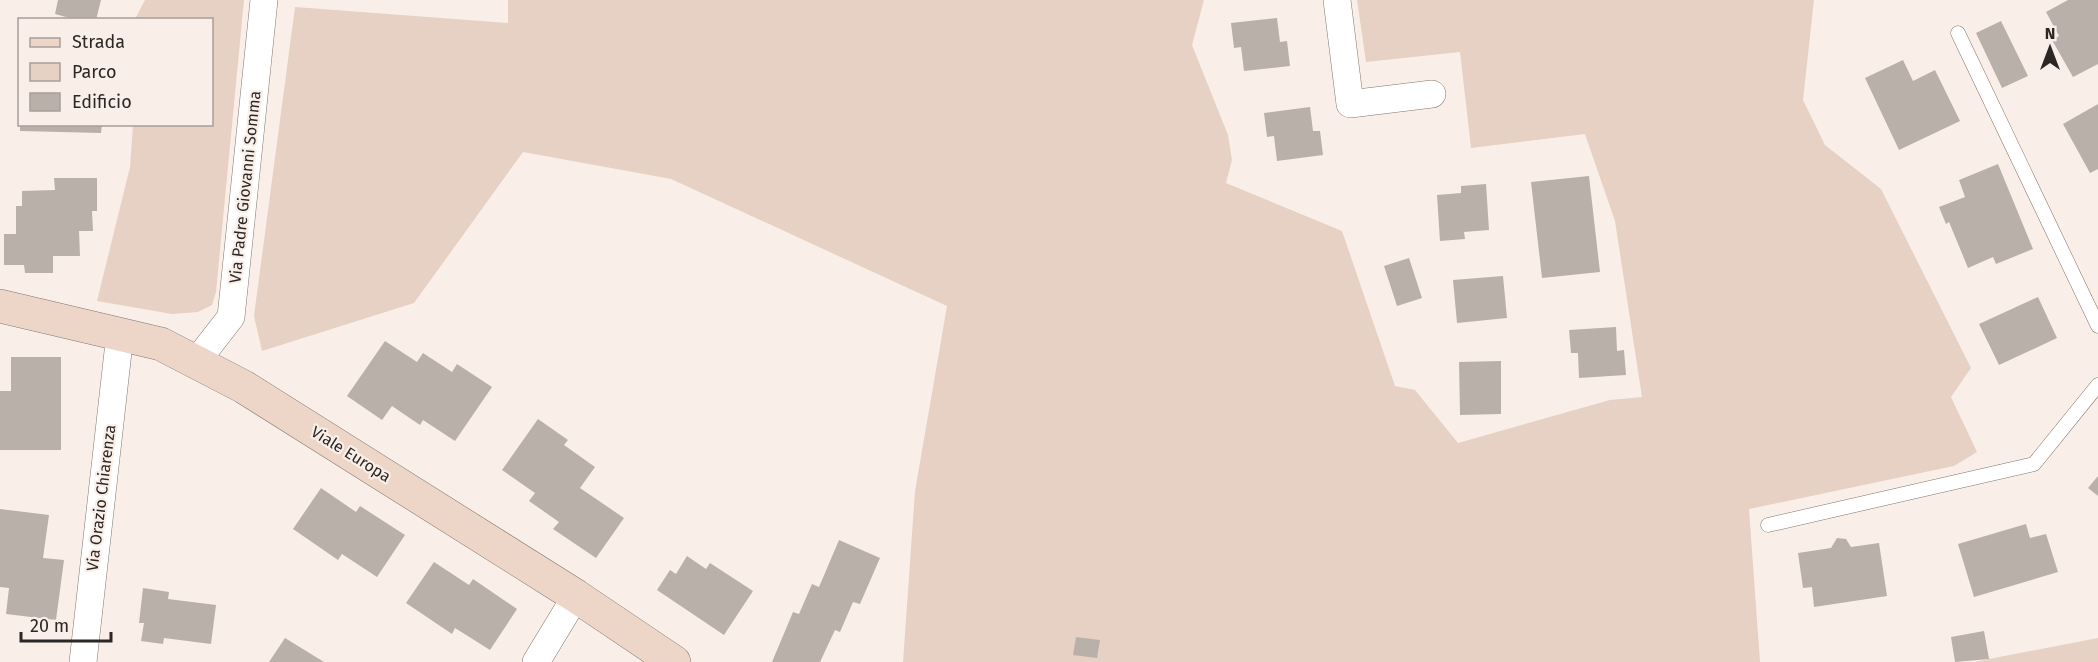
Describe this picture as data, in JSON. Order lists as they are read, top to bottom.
{
  "streets": {
    "street": ["Via Padre Giovanni Somma", "Viale Europa", "Via Orazio Chiarenza"]
  },
  "crossings": [
    ["Via Padre Giovanni Somma", "Viale Europa"],
    ["Viale Europa", "Via Orazio Chiarenza"]
  ],
  "legend": ["Strada", "Parco", "Edificio"],
  "scale_bar": "20 m",
  "north": "top"
}
